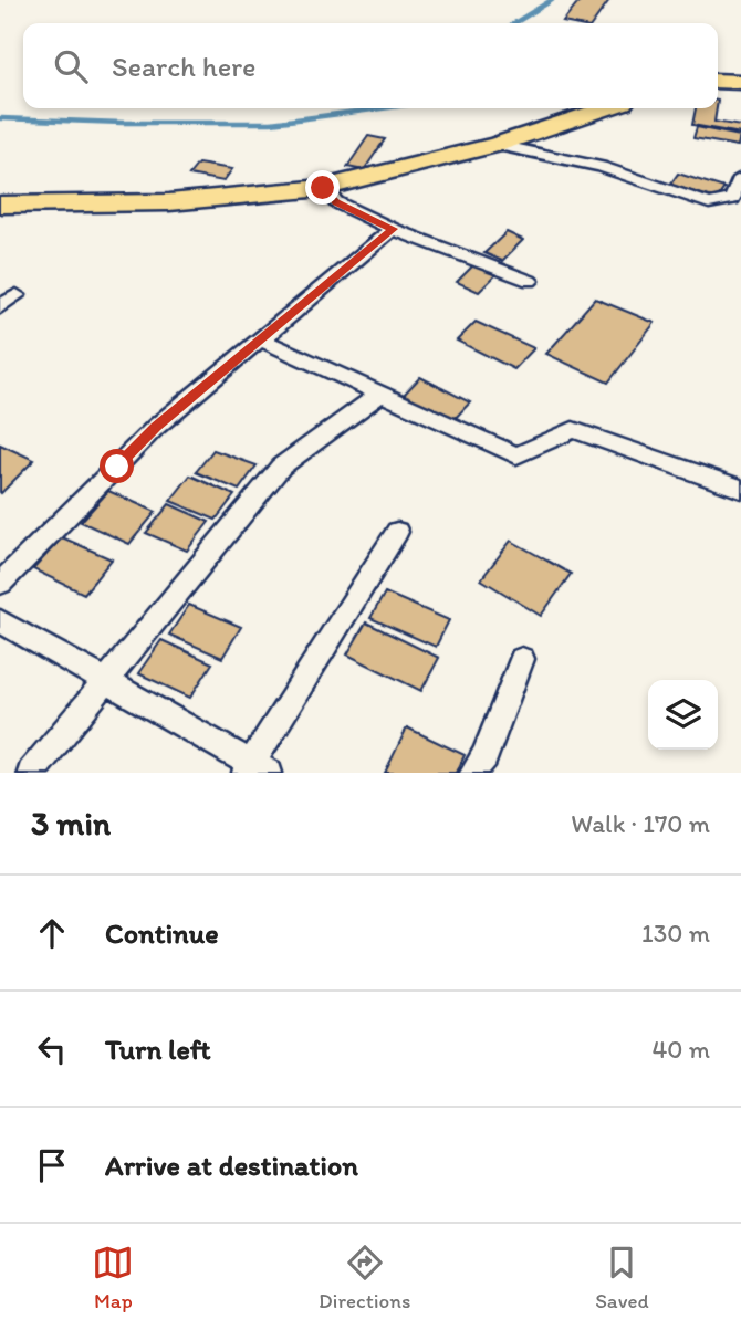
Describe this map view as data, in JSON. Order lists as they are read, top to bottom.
{
  "page": {
    "search": "Search here",
    "heading": ["3 min", "Walk · 170 m"],
    "list": [
      ["Continue", "130 m"],
      ["Turn left", "40 m"],
      "Arrive at destination"
    ],
    "nav": ["Map", "Directions", "Saved"]
  }
}
